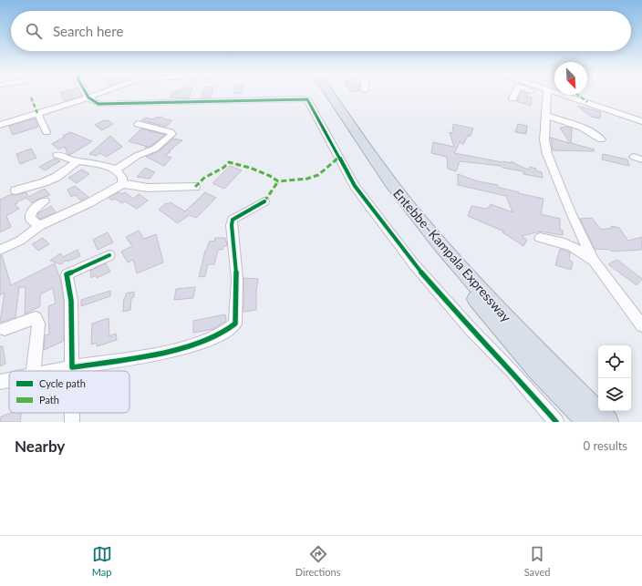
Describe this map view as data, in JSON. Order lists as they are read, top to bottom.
{
  "streets": {
    "highway": ["Entebbe–Kampala Expressway"]
  },
  "legend": ["Cycle path", "Path"],
  "north": "bottom right",
  "page": {
    "search": "Search here",
    "heading": ["Nearby", "0 results"],
    "nav": ["Map", "Directions", "Saved"]
  }
}
